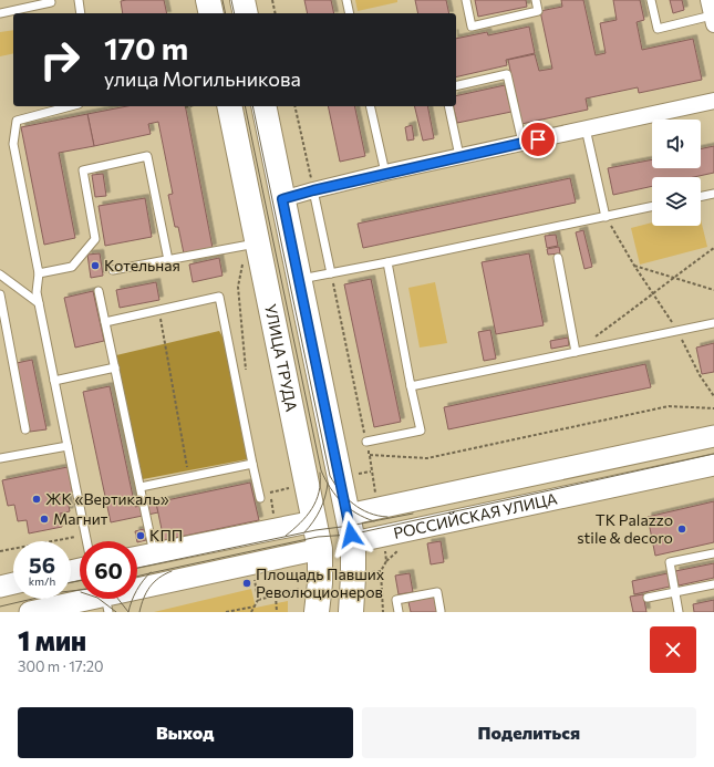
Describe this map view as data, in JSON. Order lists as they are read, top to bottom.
{
  "streets": {
    "main road": ["УЛИЦА ТРУДА", "РОССИЙСКАЯ УЛИЦА"]
  },
  "crossings": [
    ["УЛИЦА ТРУДА", "РОССИЙСКАЯ УЛИЦА"]
  ],
  "places": [
    "Котельная",
    "ЖК «Вертикаль»",
    "Магнит",
    "ТК Palazzo stile & decoro",
    "КПП",
    "Площадь Павших Революционеров"
  ],
  "page": {
    "turn": ["170 m", "улица Могильникова"],
    "speed": "56 km/h",
    "limit": "60",
    "heading": ["1 мин", "300 m · 17:20"],
    "buttons": ["Выход", "Поделиться"]
  }
}
